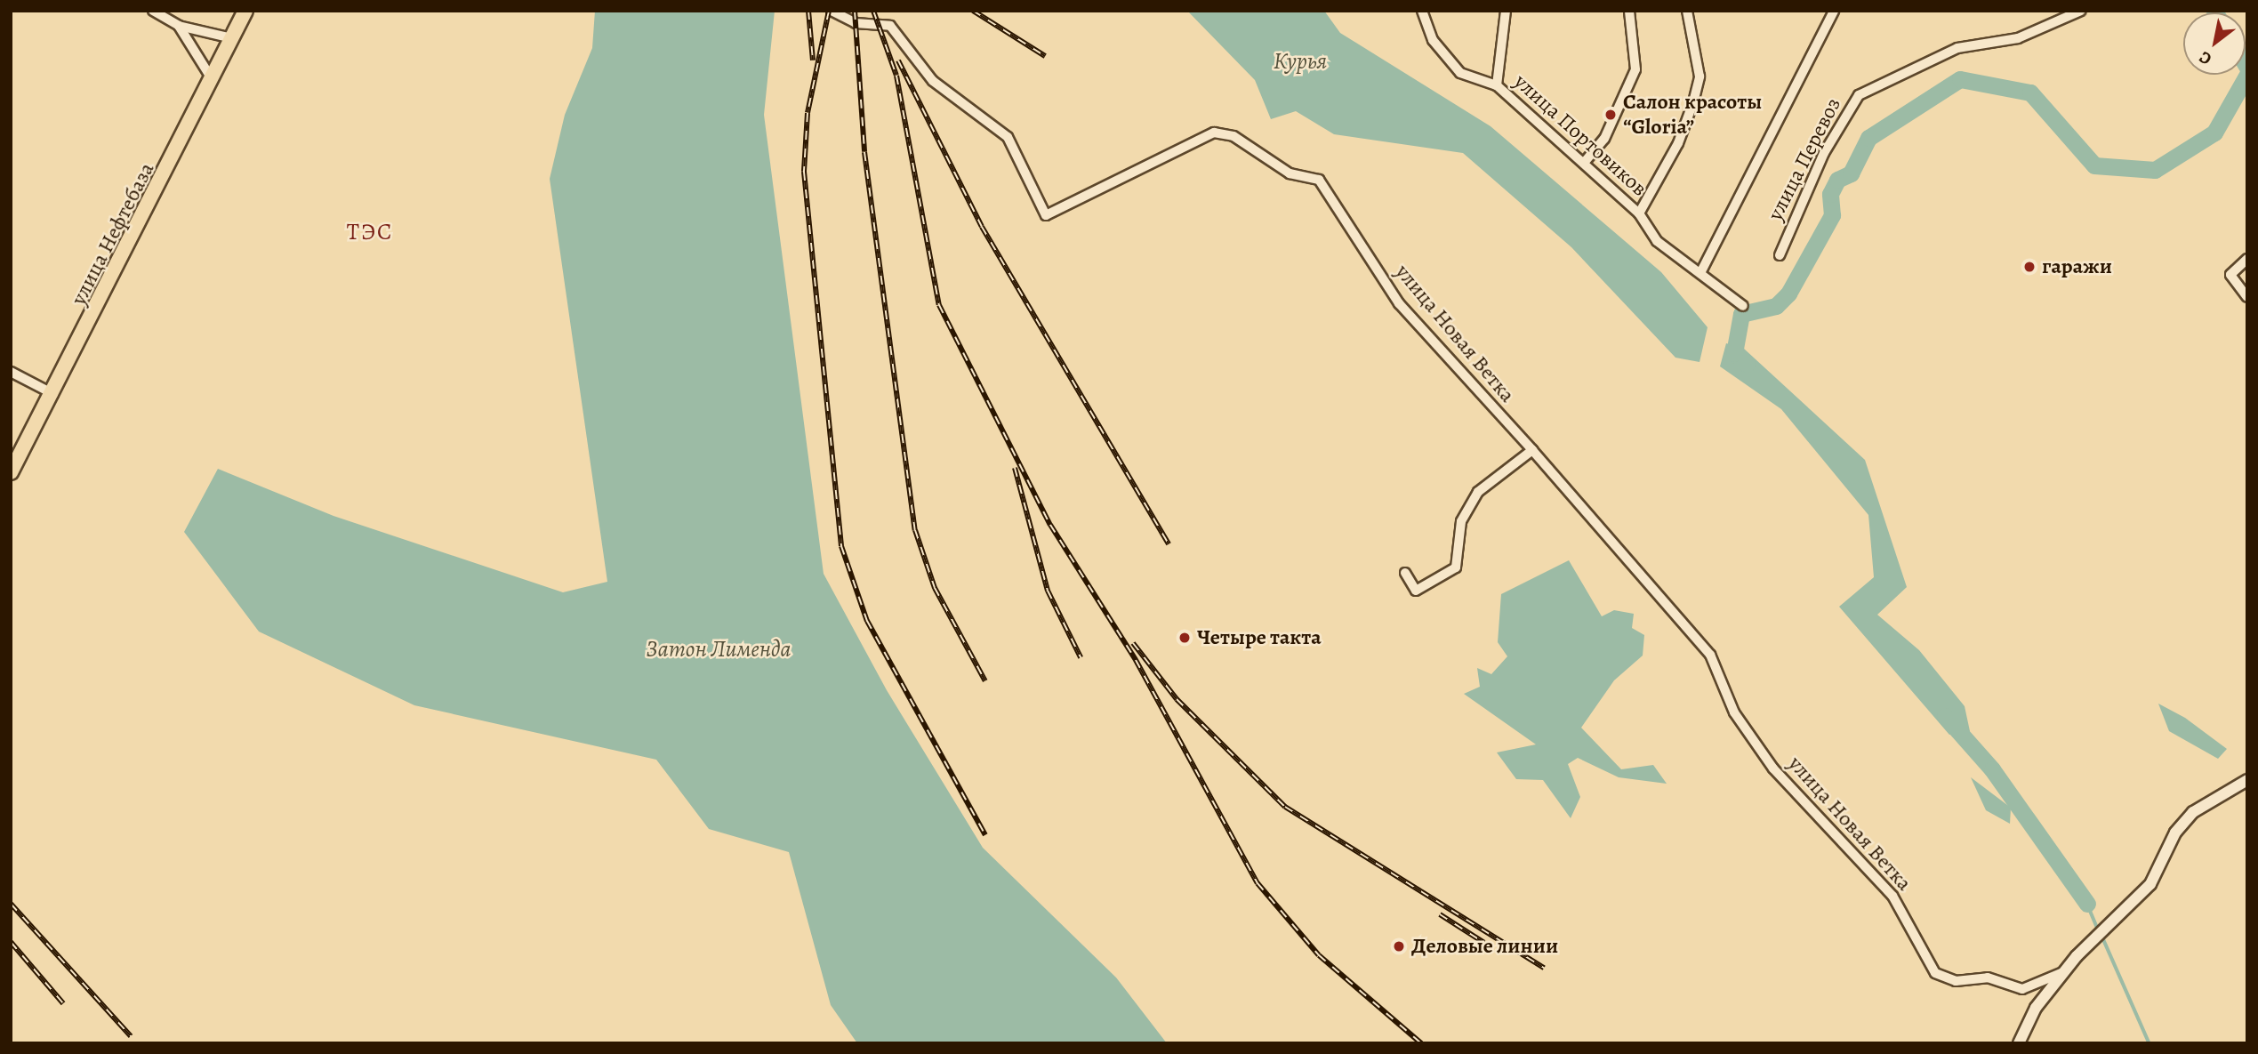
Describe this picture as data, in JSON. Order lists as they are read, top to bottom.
{
  "streets": {
    "main road": ["улица Нефтебаза"],
    "street": ["улица Портовиков", "улица Перевоз", "улица Новая Ветка"]
  },
  "districts": ["ТЭС"],
  "water": ["Курья", "Затон Лименда"],
  "places": [
    "Салон красоты “Gloria”",
    "гаражи",
    "Четыре такта",
    "Деловые линии"
  ],
  "north": "bottom left"
}
